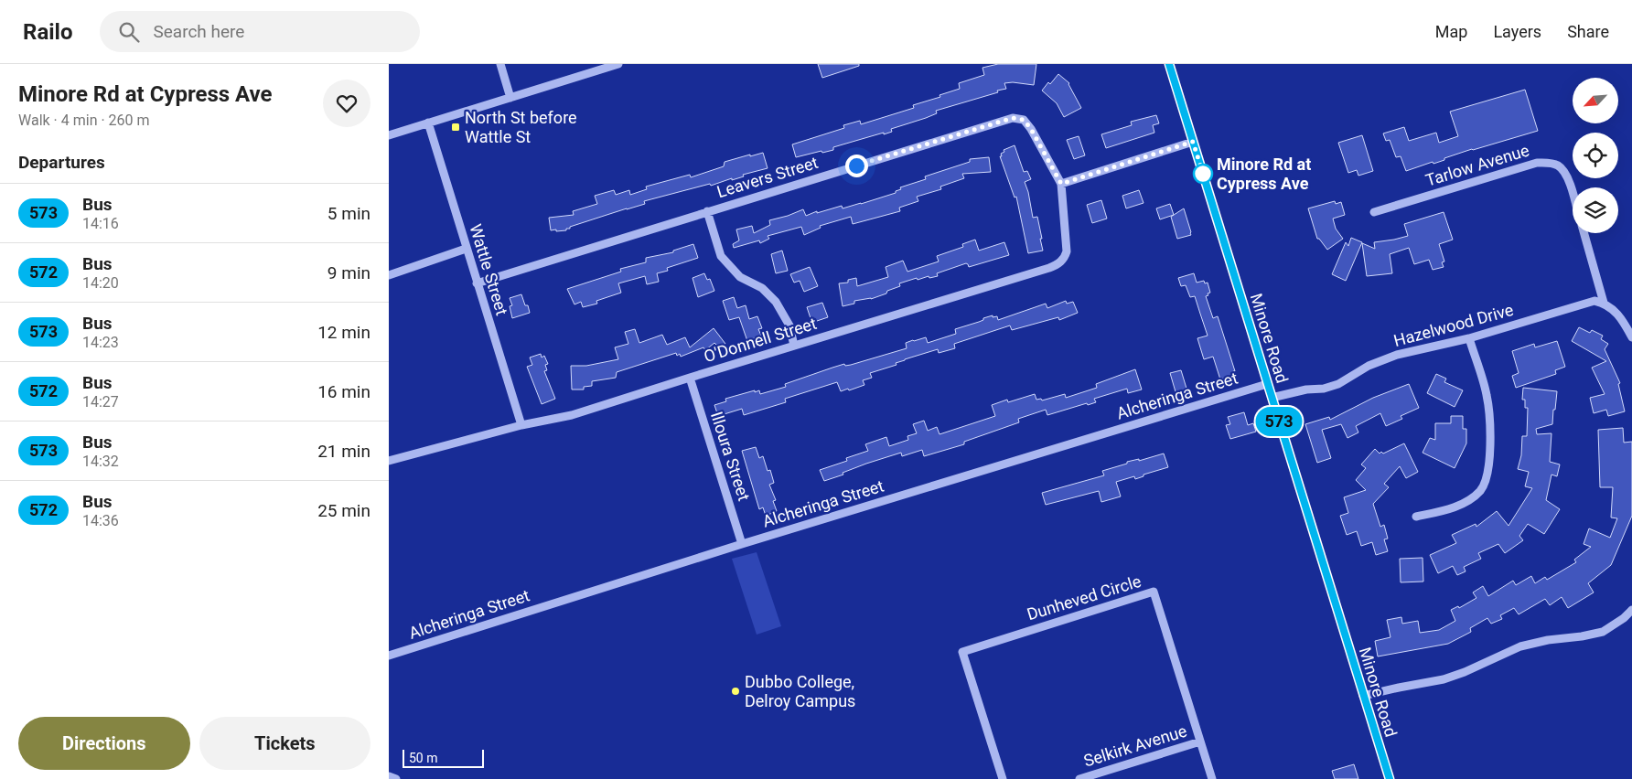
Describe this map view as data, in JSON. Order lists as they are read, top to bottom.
{
  "streets": {
    "street": [
      "Tarlow Avenue",
      "Leavers Street",
      "Wattle Street",
      "Hazelwood Drive",
      "Minore Road",
      "O'Donnell Street",
      "Alcheringa Street",
      "Illoura Street",
      "Dunheved Circle",
      "Selkirk Avenue"
    ]
  },
  "crossings": [
    ["Leavers Street", "Wattle Street"],
    ["Leavers Street", "O'Donnell Street"],
    ["Wattle Street", "O'Donnell Street"],
    ["Hazelwood Drive", "Minore Road"],
    ["Minore Road", "Alcheringa Street"],
    ["O'Donnell Street", "Illoura Street"],
    ["Alcheringa Street", "Illoura Street"],
    ["Dunheved Circle", "Selkirk Avenue"]
  ],
  "places": {
    "transit": ["North St before Wattle St"],
    "other": ["Minore Rd at Cypress Ave", "Dubbo College, Delroy Campus"]
  },
  "lines": ["bus line 573"],
  "scale_bar": "50 m",
  "north": "bottom left",
  "page": {
    "header": "Railo",
    "search": "Search here",
    "nav": ["Map", "Layers", "Share"],
    "heading": [
      ["Minore Rd at Cypress Ave", "Walk · 4 min · 260 m"],
      "Departures"
    ],
    "on_map": "573",
    "list": [
      {
        "mark": "573",
        "name": "Bus",
        "note": "14:16",
        "value": "5 min"
      },
      {
        "mark": "572",
        "name": "Bus",
        "note": "14:20",
        "value": "9 min"
      },
      {
        "mark": "573",
        "name": "Bus",
        "note": "14:23",
        "value": "12 min"
      },
      {
        "mark": "572",
        "name": "Bus",
        "note": "14:27",
        "value": "16 min"
      },
      {
        "mark": "573",
        "name": "Bus",
        "note": "14:32",
        "value": "21 min"
      },
      {
        "mark": "572",
        "name": "Bus",
        "note": "14:36",
        "value": "25 min"
      }
    ],
    "buttons": ["Directions", "Tickets"],
    "scale": "50 m"
  }
}
